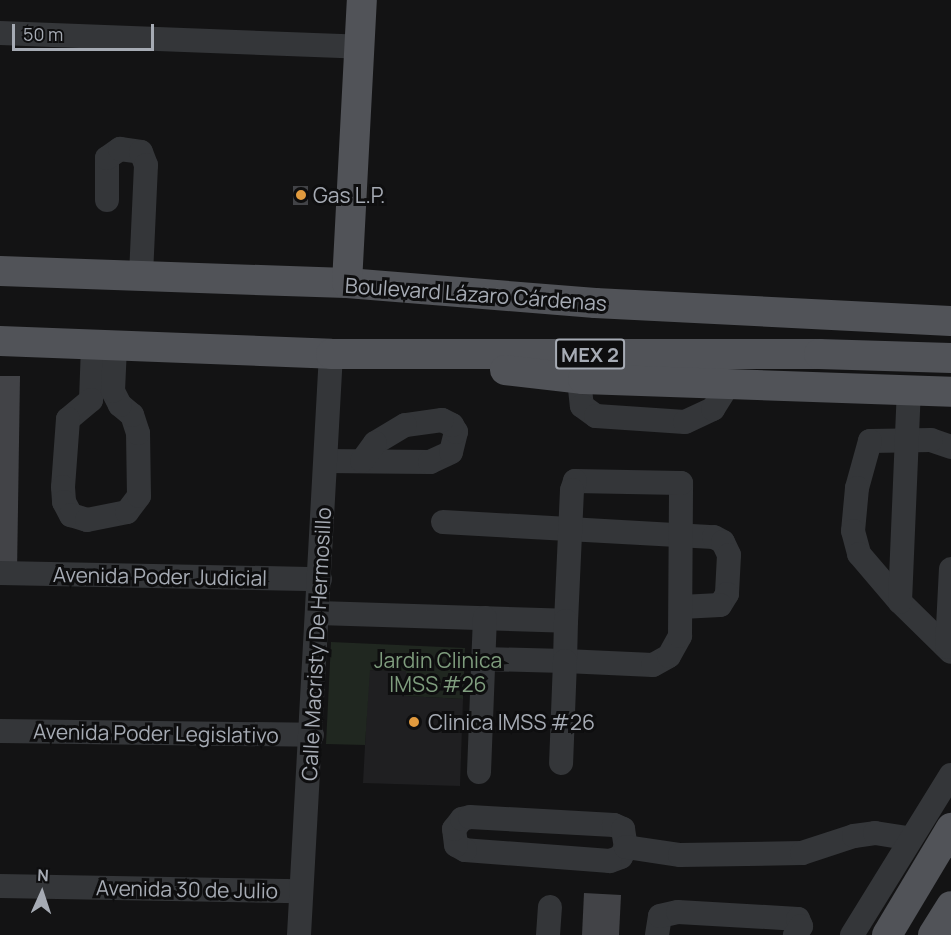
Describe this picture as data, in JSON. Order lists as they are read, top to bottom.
{
  "streets": {
    "main road": ["Boulevard Lázaro Cárdenas", "MEX 2"],
    "street": [
      "Avenida Poder Judicial",
      "Calle Macristy De Hermosillo",
      "Avenida Poder Legislativo",
      "Avenida 30 de Julio"
    ]
  },
  "crossings": [
    ["MEX 2", "Calle Macristy De Hermosillo"],
    ["Avenida Poder Judicial", "Calle Macristy De Hermosillo"],
    ["Calle Macristy De Hermosillo", "Avenida Poder Legislativo"],
    ["Calle Macristy De Hermosillo", "Avenida 30 de Julio"]
  ],
  "parks": ["Jardin Clinica IMSS #26"],
  "places": ["Gas L.P.", "Clinica IMSS #26"],
  "scale_bar": "50 m",
  "north": "top"
}
